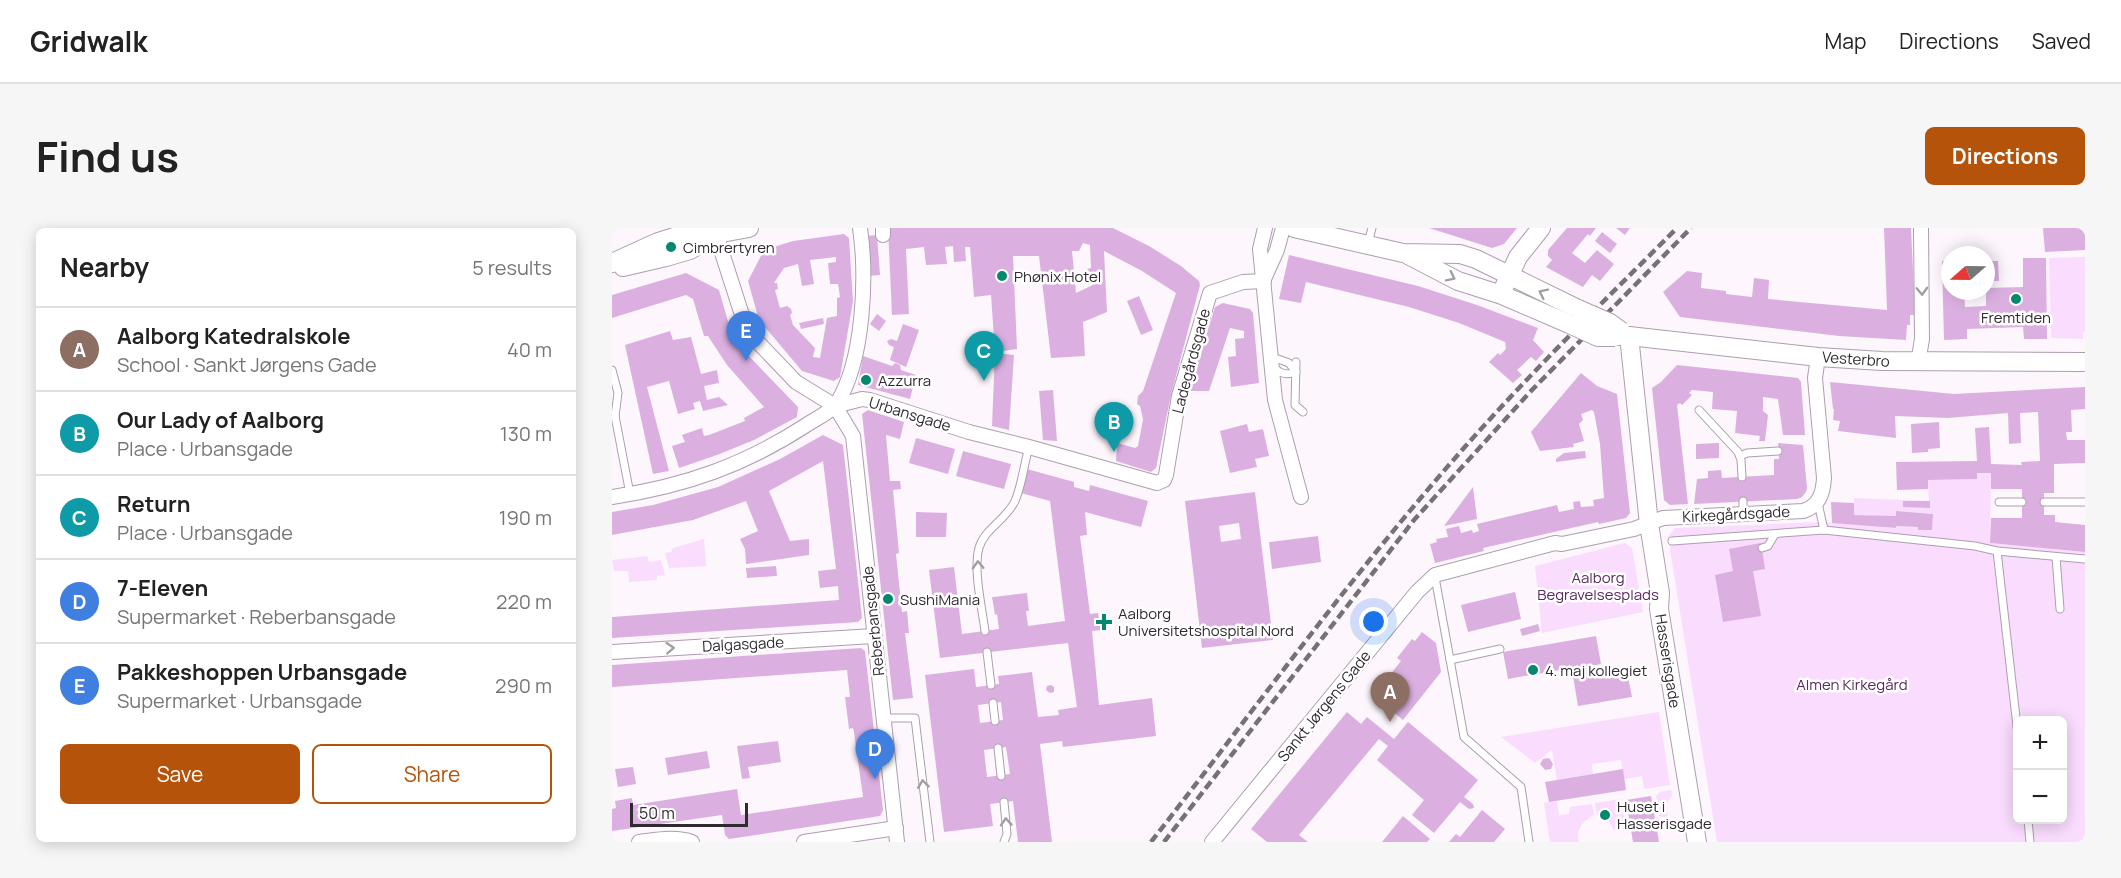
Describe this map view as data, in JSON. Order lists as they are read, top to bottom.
{
  "streets": {
    "main road": ["Vesterbro", "Hasserisgade"],
    "street": [
      "Ladegårdsgade",
      "Urbansgade",
      "Kirkegårdsgade",
      "Reberbansgade",
      "Dalgasgade",
      "Sankt Jørgens Gade"
    ]
  },
  "crossings": [
    ["Vesterbro", "Hasserisgade"],
    ["Ladegårdsgade", "Urbansgade"],
    ["Urbansgade", "Reberbansgade"],
    ["Kirkegårdsgade", "Hasserisgade"],
    ["Kirkegårdsgade", "Sankt Jørgens Gade"],
    ["Reberbansgade", "Dalgasgade"],
    ["Hasserisgade", "Sankt Jørgens Gade"]
  ],
  "one_way": ["Dalgasgade"],
  "parks": ["Aalborg Begravelsesplads", "Almen Kirkegård"],
  "places": {
    "other": [
      "Cimbrertyren",
      "Phønix Hotel",
      "Fremtiden",
      "Azzurra",
      "SushiMania",
      "4. maj kollegiet",
      "Huset i Hasserisgade"
    ],
    "health": ["Aalborg Universitetshospital Nord"]
  },
  "scale_bar": "50 m",
  "north": "left",
  "page": {
    "header": "Gridwalk",
    "nav": ["Map", "Directions", "Saved"],
    "title": "Find us",
    "buttons": [
      "Directions",
      ["Save", "Share"]
    ],
    "heading": ["Nearby", "5 results"],
    "list": [
      {
        "mark": "A",
        "name": "Aalborg Katedralskole",
        "note": "School · Sankt Jørgens Gade",
        "value": "40 m"
      },
      {
        "mark": "B",
        "name": "Our Lady of Aalborg",
        "note": "Place · Urbansgade",
        "value": "130 m"
      },
      {
        "mark": "C",
        "name": "Return",
        "note": "Place · Urbansgade",
        "value": "190 m"
      },
      {
        "mark": "D",
        "name": "7-Eleven",
        "note": "Supermarket · Reberbansgade",
        "value": "220 m"
      },
      {
        "mark": "E",
        "name": "Pakkeshoppen Urbansgade",
        "note": "Supermarket · Urbansgade",
        "value": "290 m"
      }
    ],
    "pins": [
      "E",
      "C",
      "B",
      "A",
      "D"
    ],
    "map_buttons": ["+", "−"],
    "scale": "50 m"
  }
}
